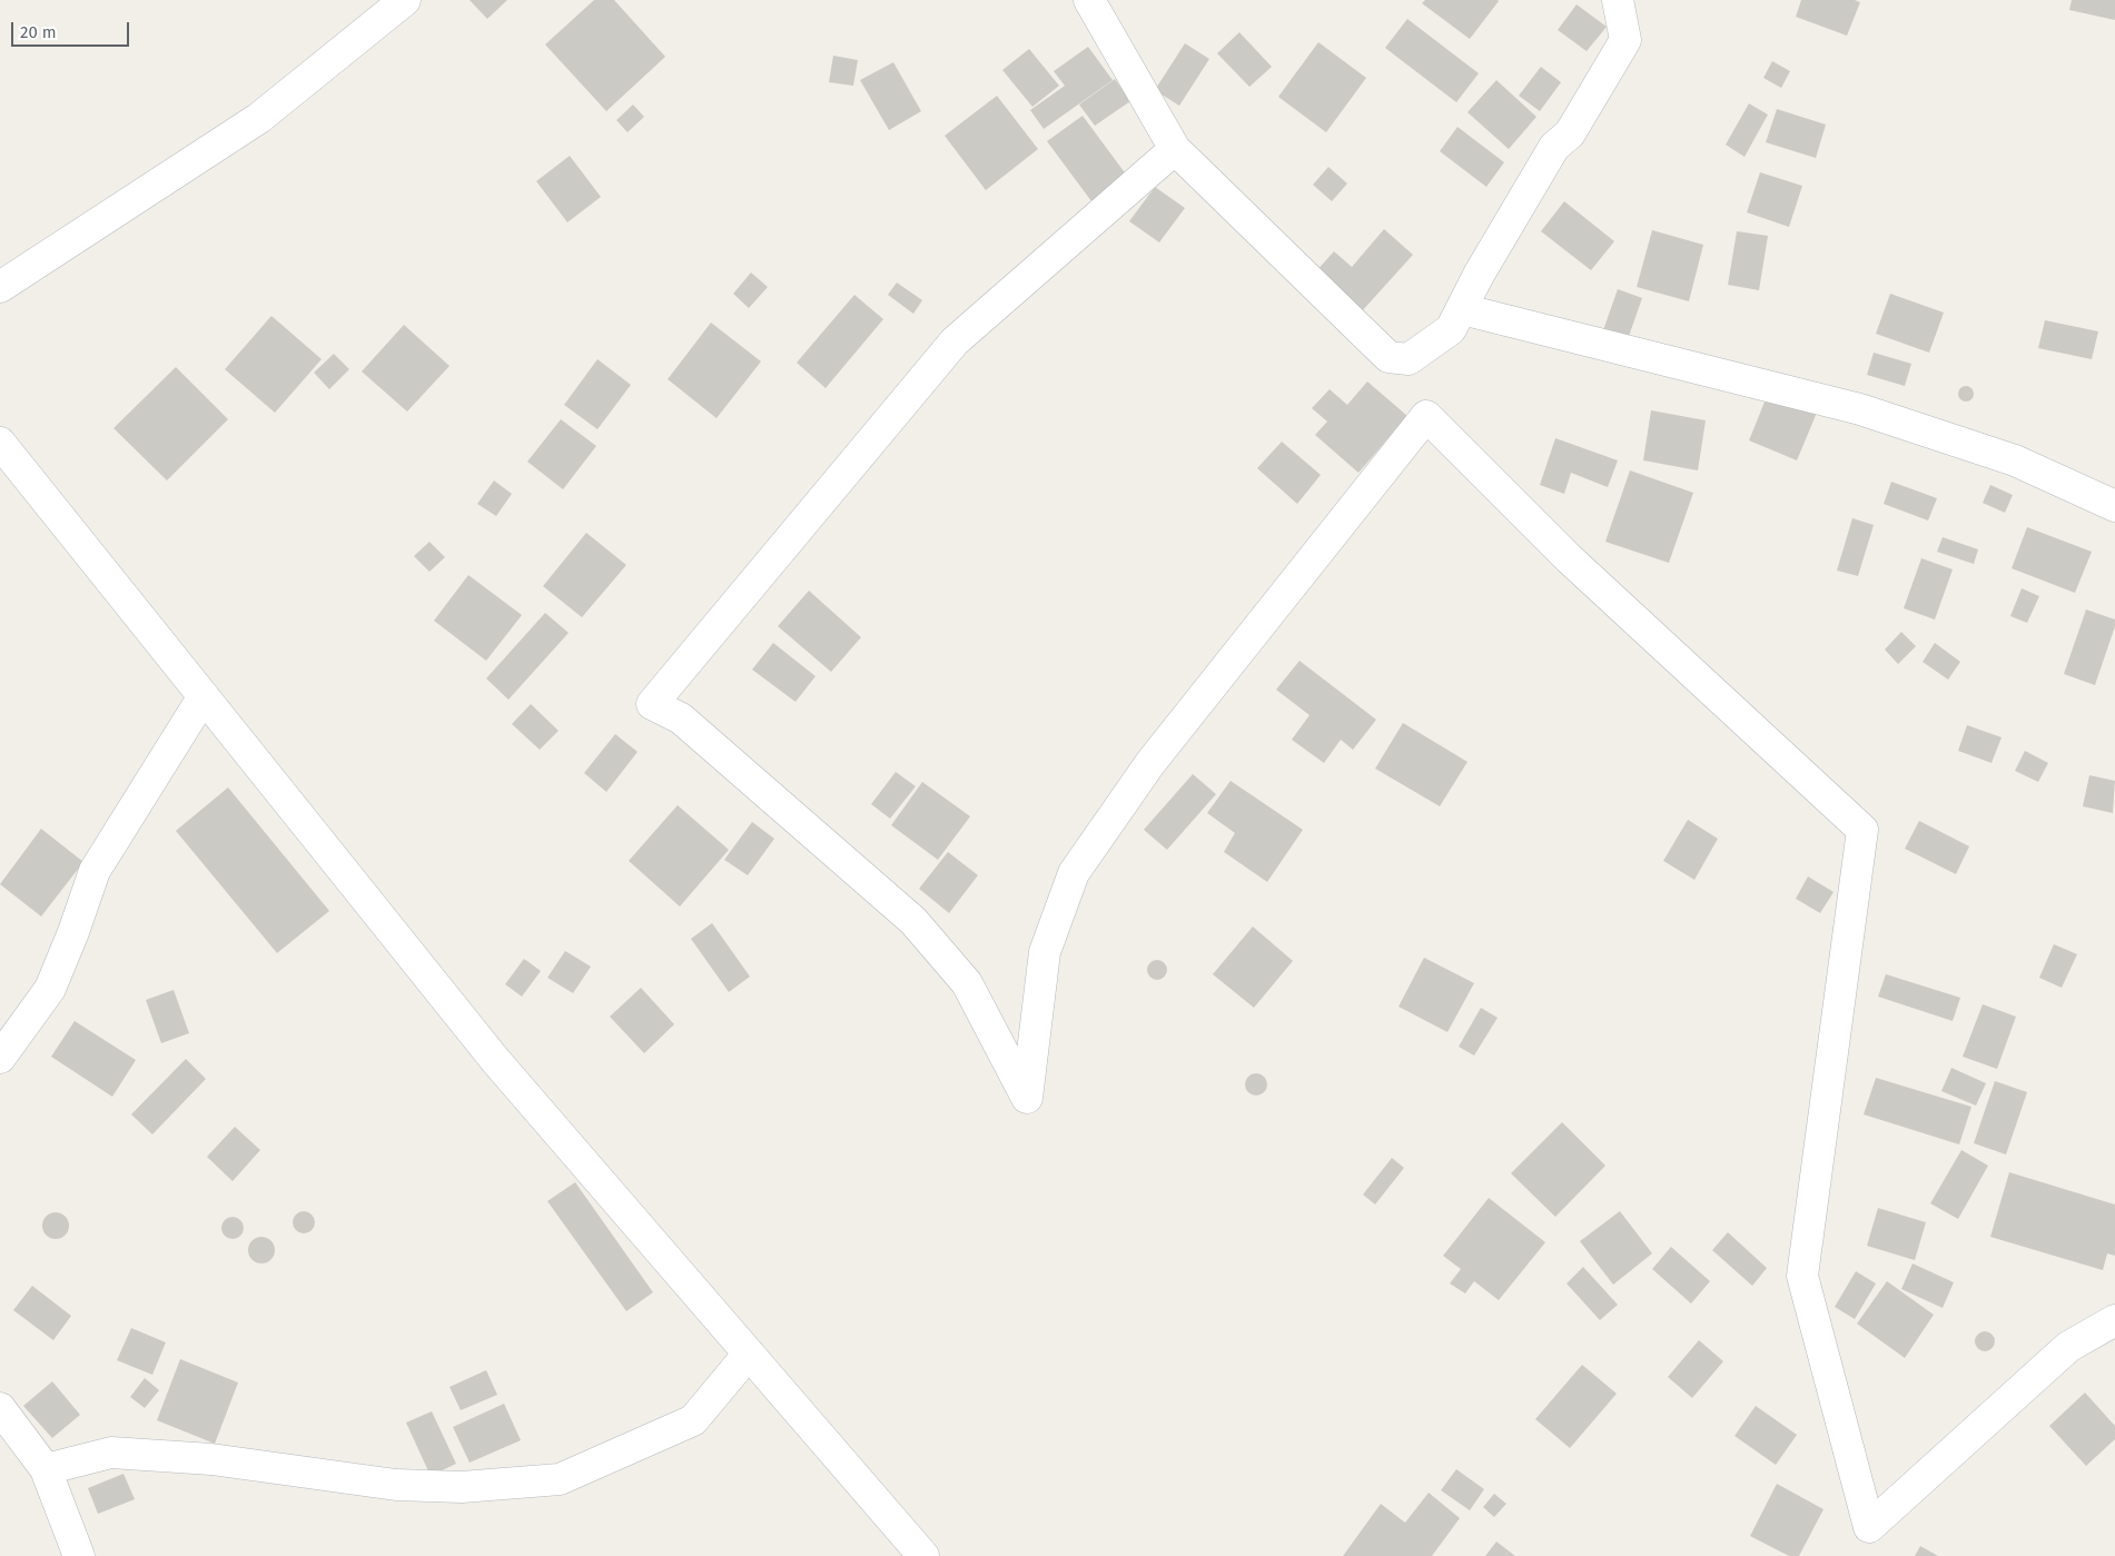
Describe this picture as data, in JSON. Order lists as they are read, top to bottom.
{
  "scale_bar": "20 m"
}
